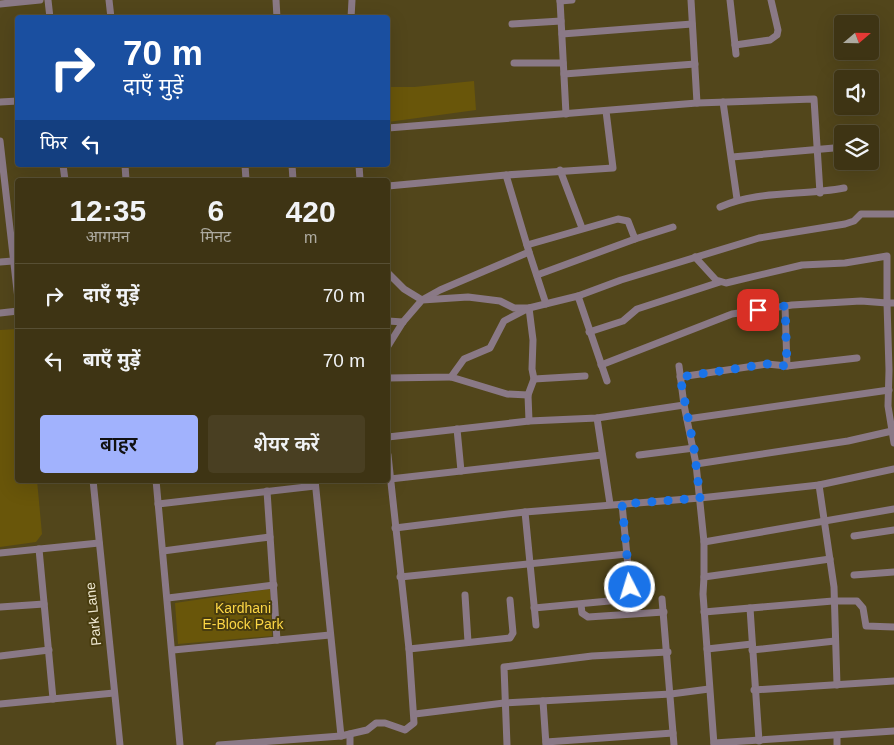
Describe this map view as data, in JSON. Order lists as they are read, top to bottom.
{
  "streets": {
    "street": ["Park Lane"]
  },
  "parks": ["Kardhani E-Block Park"],
  "north": "right",
  "page": {
    "turn": ["70 m", "दाएँ मुड़ें"],
    "then": "फिर",
    "eta": [
      "12:35",
      "आगमन",
      "6",
      "मिनट",
      "420",
      "m"
    ],
    "list": [
      {
        "name": "दाएँ मुड़ें",
        "value": "70 m"
      },
      {
        "name": "बाएँ मुड़ें",
        "value": "70 m"
      }
    ],
    "buttons": ["बाहर", "शेयर करें"]
  }
}
